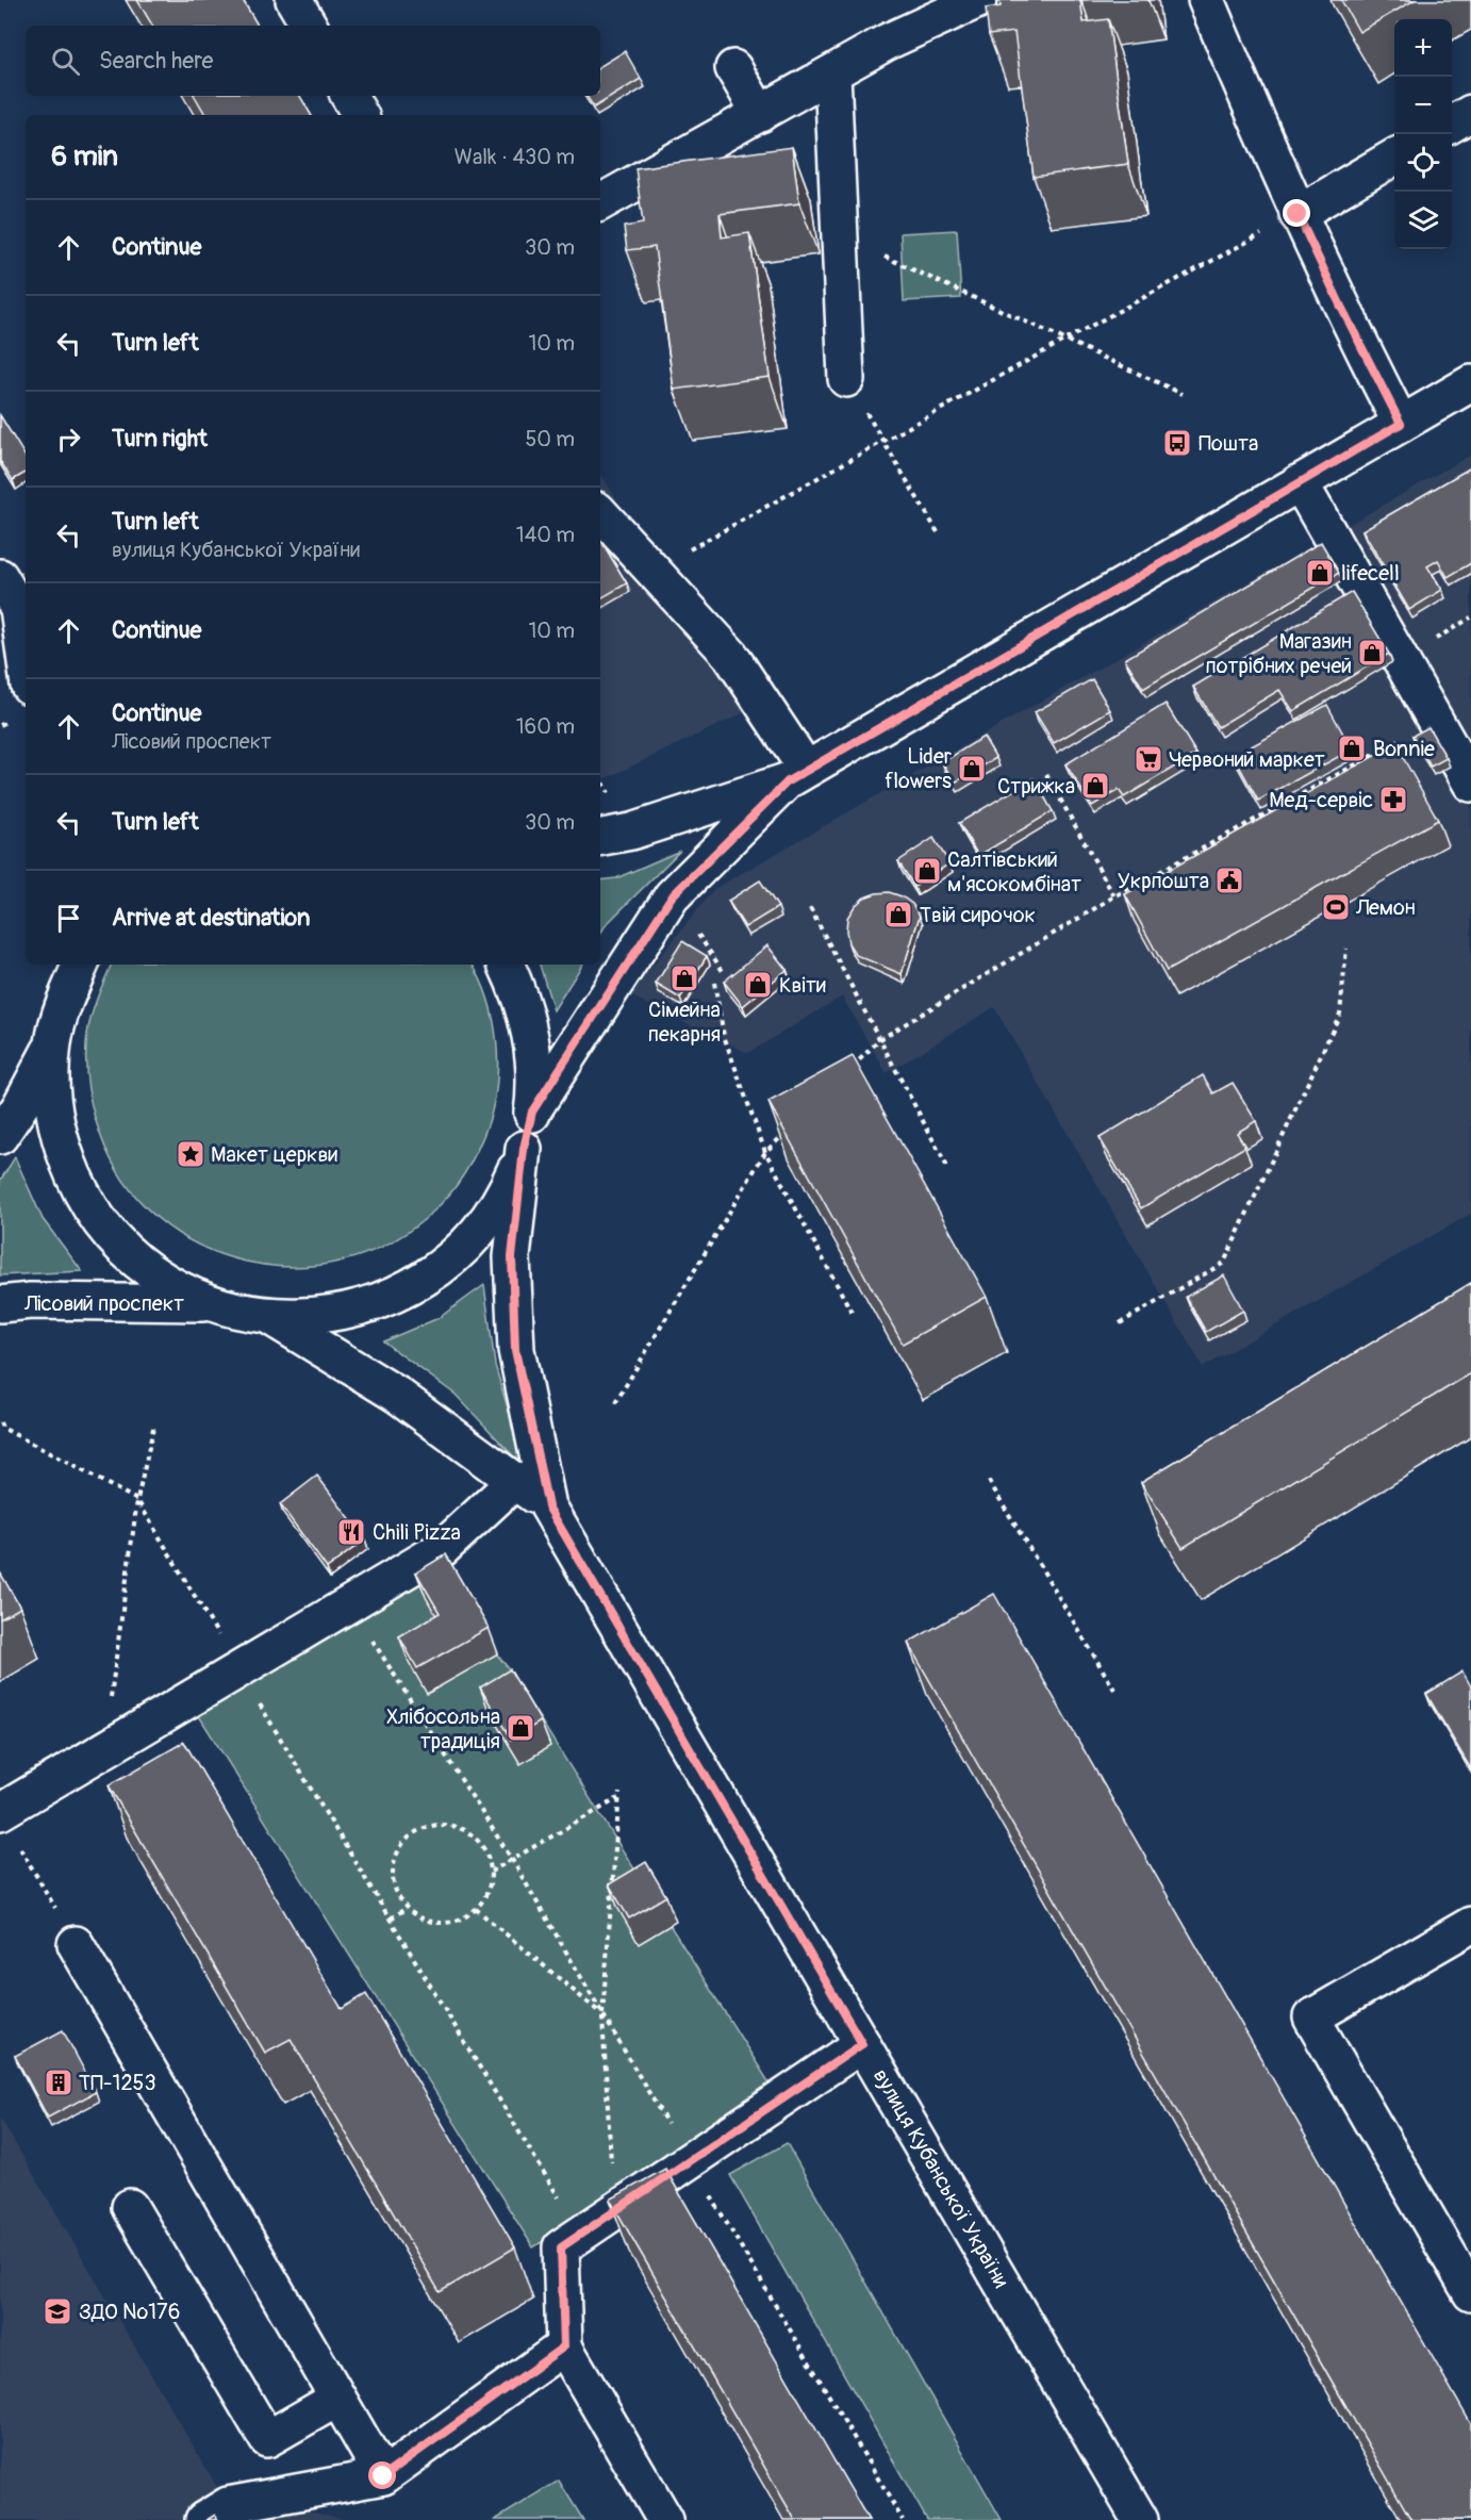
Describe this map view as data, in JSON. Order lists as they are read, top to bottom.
{
  "streets": {
    "street": ["Лісовий проспект", "вулиця Кубанської України"]
  },
  "places": {
    "bus stop": ["Пошта"],
    "shop": [
      "lifecell",
      "Магазин потрібних речей",
      "Bonnie",
      "Lider flowers",
      "Стрижка",
      "Салтівський м'ясокомбінат",
      "Твій сирочок",
      "Сімейна пекарня",
      "Квіти",
      "Хлібосольна традиція"
    ],
    "supermarket": ["Червоний маркет"],
    "pharmacy": ["Мед-сервіс"],
    "public building": ["Укрпошта"],
    "sports": ["Лемон"],
    "place": ["Макет церкви"],
    "restaurant": ["Chili Pizza"],
    "building": ["ТП-1253"],
    "school or university": ["ЗДО №176"]
  },
  "page": {
    "map_buttons": ["+", "−"],
    "search": "Search here",
    "heading": ["6 min", "Walk · 430 m"],
    "list": [
      ["Continue", "30 m"],
      ["Turn left", "10 m"],
      ["Turn right", "50 m"],
      ["Turn left", "вулиця Кубанської України", "140 m"],
      ["Continue", "10 m"],
      ["Continue", "Лісовий проспект", "160 m"],
      ["Turn left", "30 m"],
      "Arrive at destination"
    ]
  }
}
